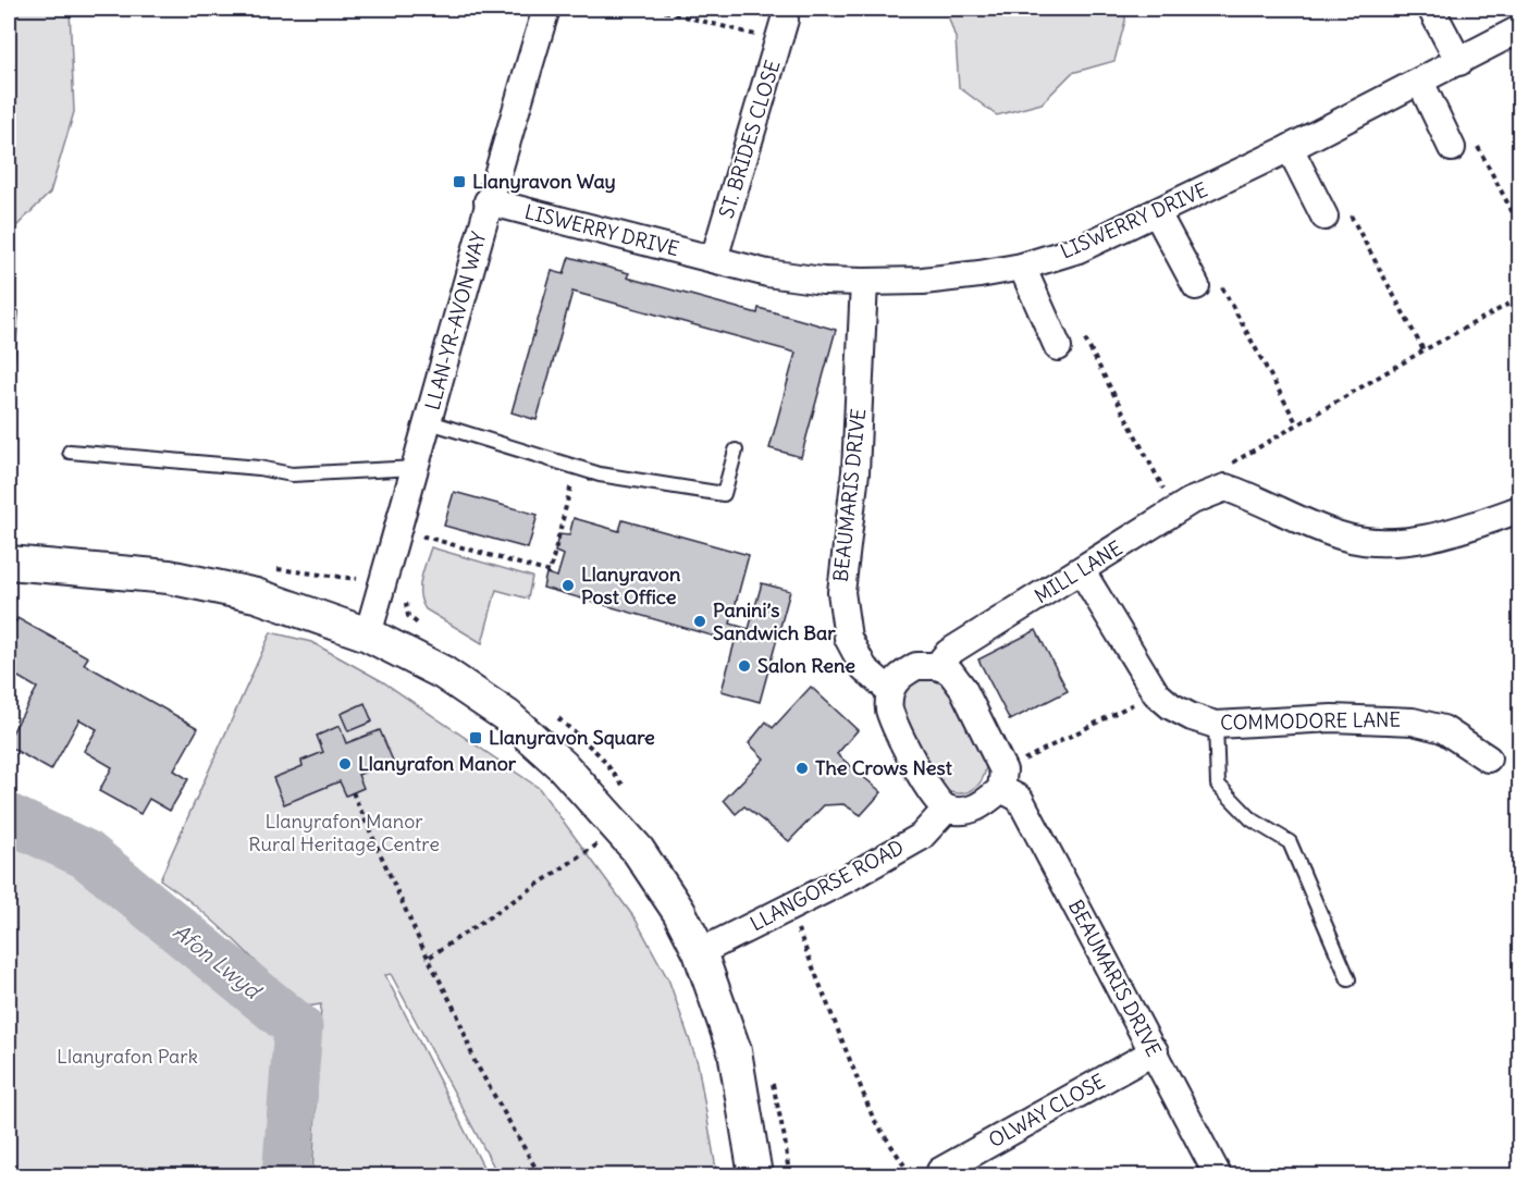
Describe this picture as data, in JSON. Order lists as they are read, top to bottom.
{
  "streets": {
    "street": [
      "ST. BRIDES CLOSE",
      "LISWERRY DRIVE",
      "LLAN-YR-AVON WAY",
      "BEAUMARIS DRIVE",
      "MILL LANE",
      "COMMODORE LANE",
      "LLANGORSE ROAD",
      "OLWAY CLOSE"
    ]
  },
  "crossings": [
    ["ST. BRIDES CLOSE", "LISWERRY DRIVE"],
    ["LISWERRY DRIVE", "LLAN-YR-AVON WAY"],
    ["LISWERRY DRIVE", "BEAUMARIS DRIVE"],
    ["BEAUMARIS DRIVE", "OLWAY CLOSE"],
    ["MILL LANE", "COMMODORE LANE"]
  ],
  "water": ["Afon Lwyd"],
  "parks": ["Llanyrafon Manor Rural Heritage Centre", "Llanyrafon Park"],
  "places": {
    "transit": ["Llanyravon Way", "Llanyravon Square"],
    "other": [
      "Llanyravon Post Office",
      "Panini’s Sandwich Bar",
      "Salon Rene",
      "Llanyrafon Manor",
      "The Crows Nest"
    ]
  }
}
